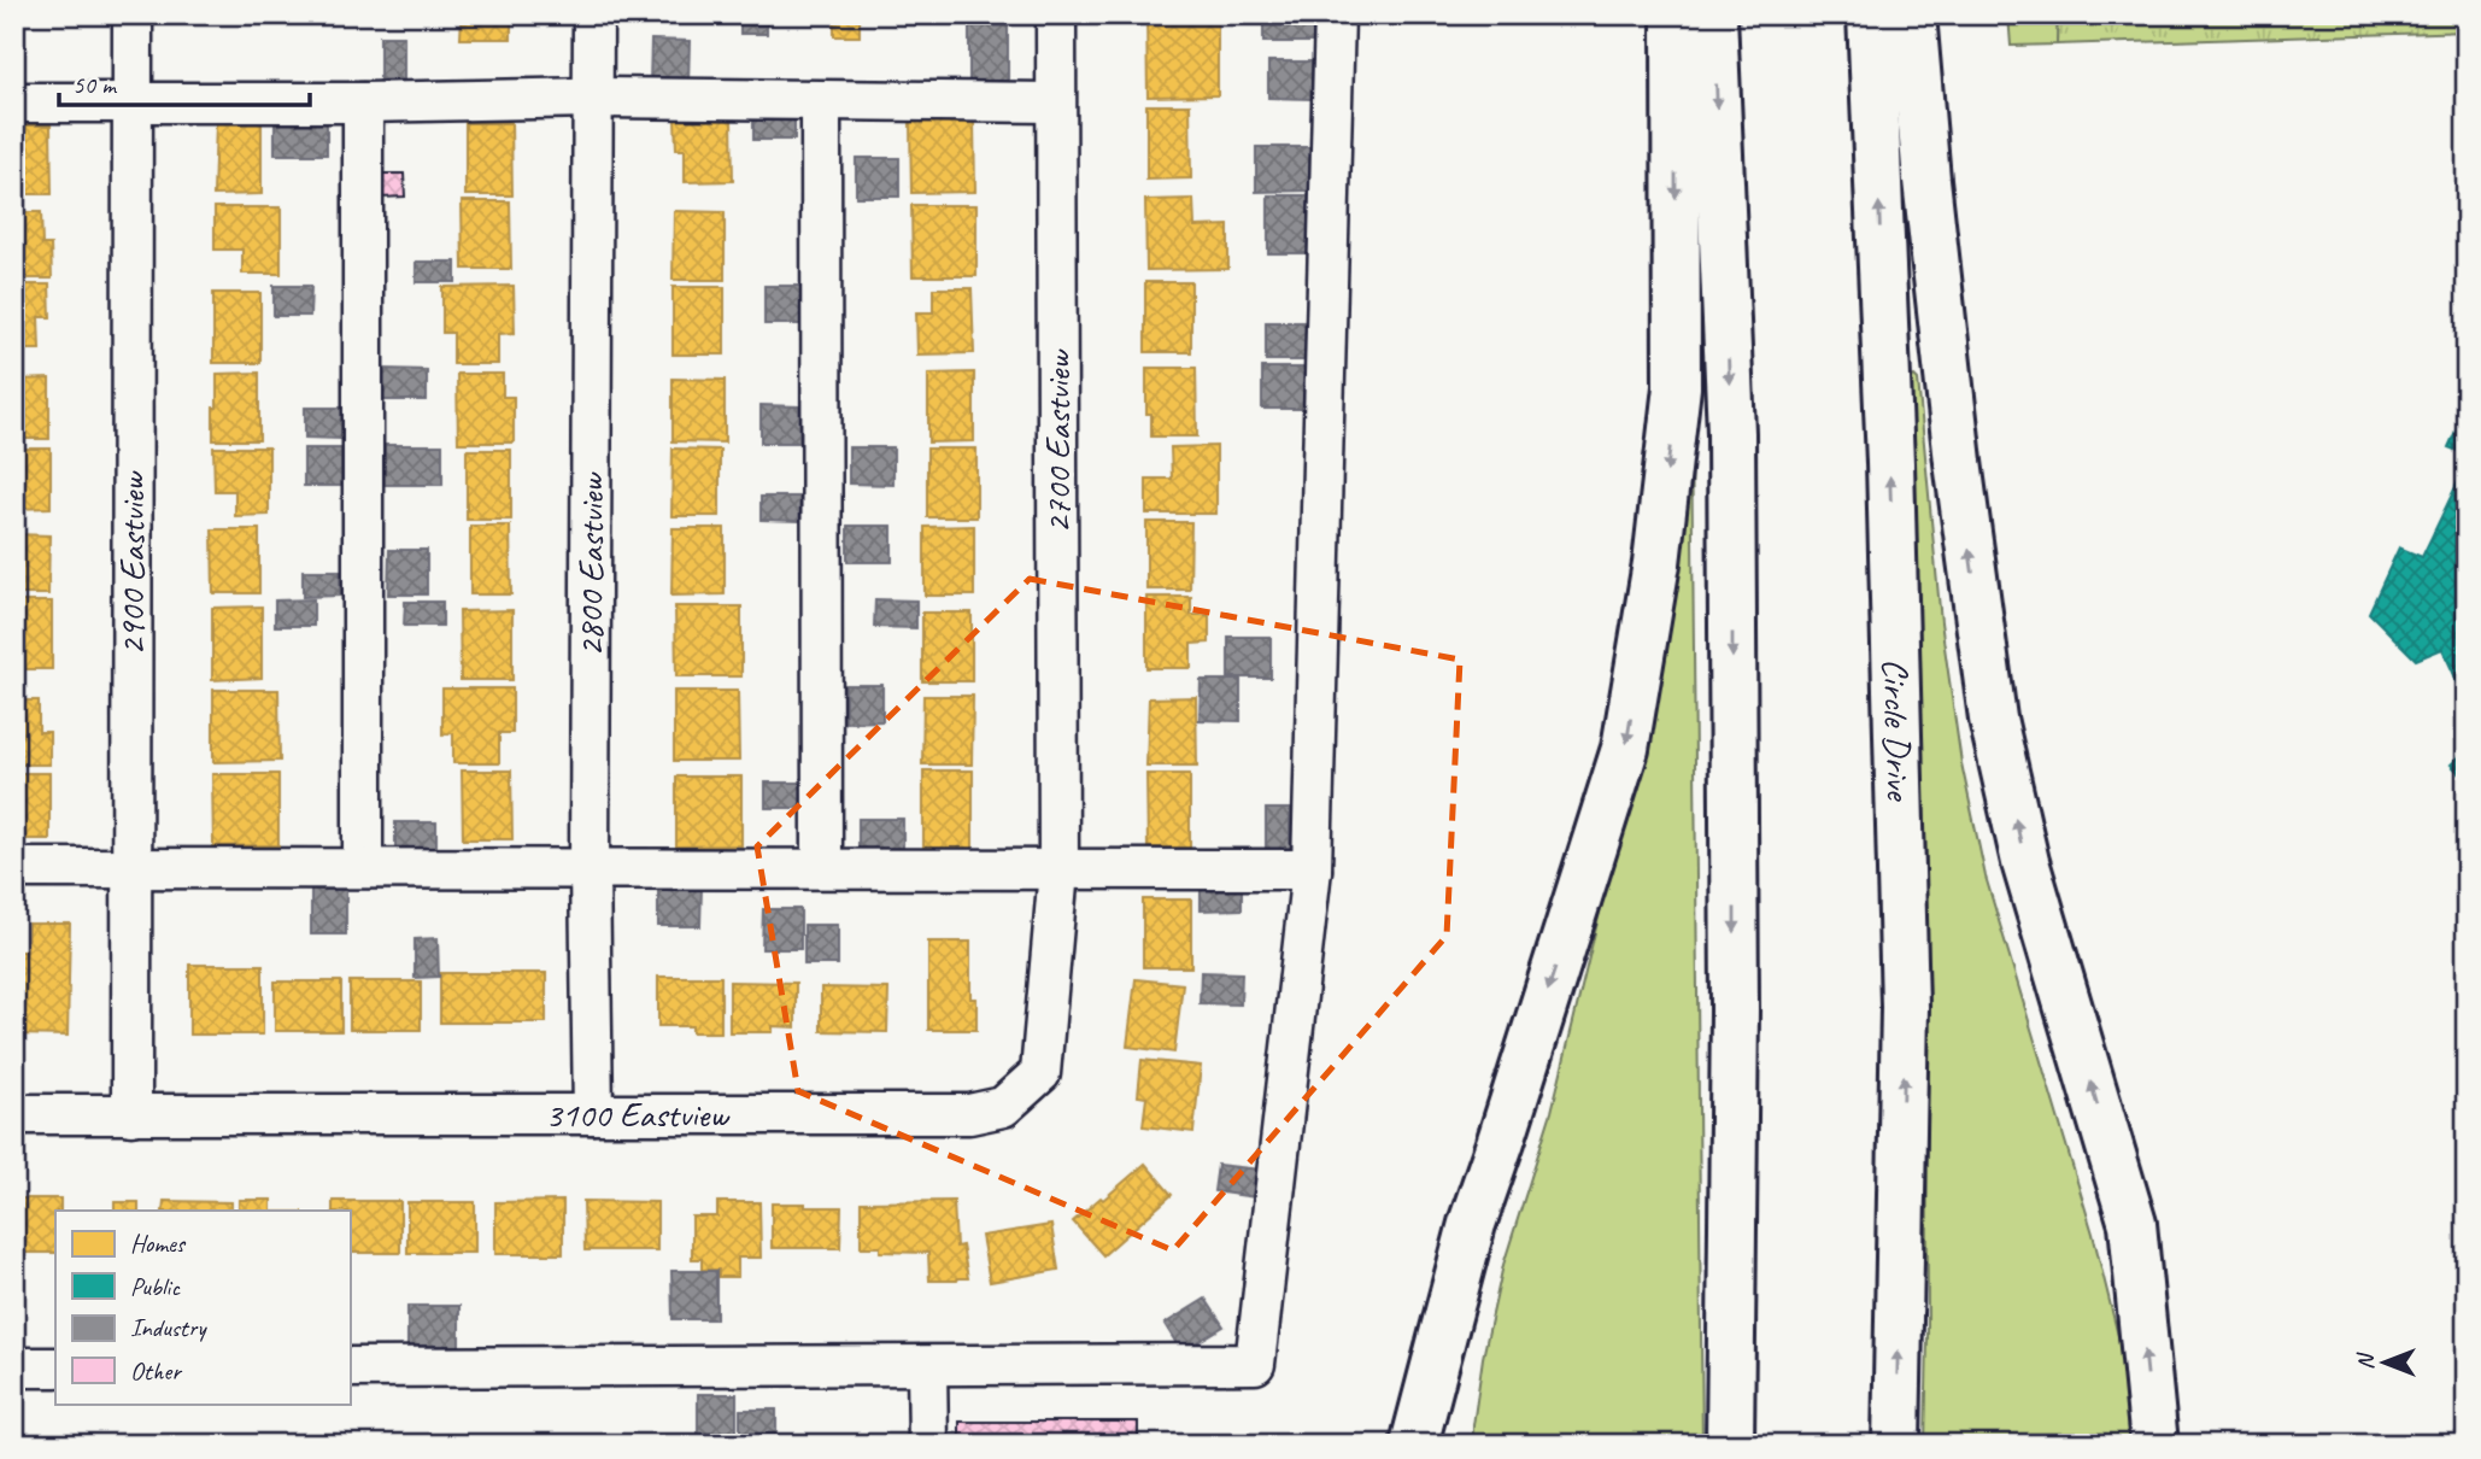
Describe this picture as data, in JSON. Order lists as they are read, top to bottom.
{
  "streets": {
    "highway": ["Circle Drive"],
    "street": [
      "2700 Eastview",
      "2900 Eastview",
      "2800 Eastview",
      "3100 Eastview"
    ]
  },
  "crossings": [
    ["2700 Eastview", "3100 Eastview"],
    ["2900 Eastview", "3100 Eastview"],
    ["2800 Eastview", "3100 Eastview"]
  ],
  "legend": [
    "Homes",
    "Public",
    "Industry",
    "Other"
  ],
  "scale_bar": "50 m",
  "north": "left"
}
